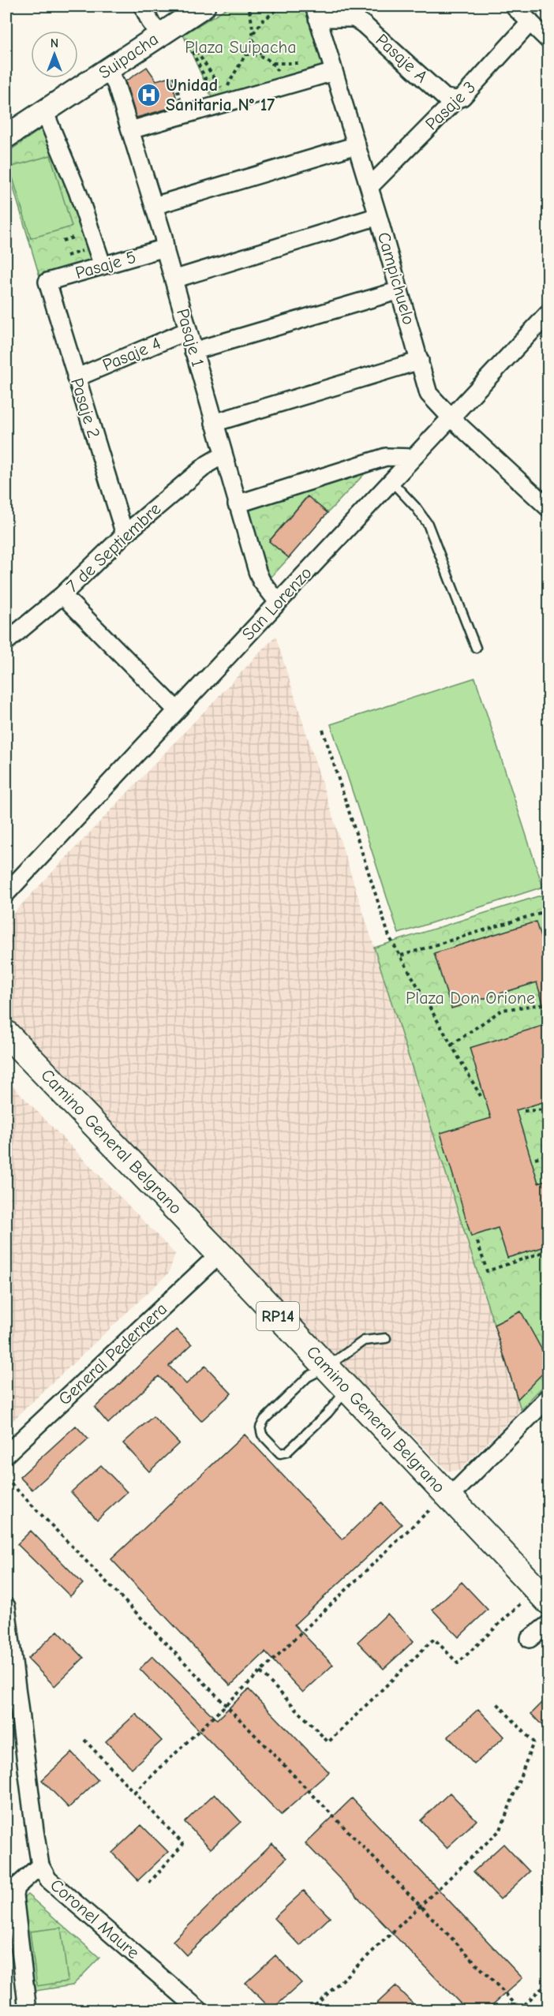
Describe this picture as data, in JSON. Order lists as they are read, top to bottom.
{
  "streets": {
    "main road": ["Camino General Belgrano", "RP14"],
    "street": [
      "Suipacha",
      "Pasaje A",
      "Pasaje 3",
      "Pasaje 5",
      "Campichuelo",
      "Pasaje 1",
      "Pasaje 4",
      "Pasaje 2",
      "7 de Septiembre",
      "San Lorenzo",
      "General Pedernera",
      "Coronel Maure"
    ]
  },
  "crossings": [
    ["Suipacha", "Pasaje 1"],
    ["Pasaje A", "Pasaje 3"],
    ["Pasaje A", "Campichuelo"],
    ["Pasaje 3", "Campichuelo"],
    ["Pasaje 5", "Pasaje 1"],
    ["Pasaje 5", "Pasaje 2"],
    ["Campichuelo", "San Lorenzo"],
    ["Pasaje 1", "Pasaje 4"],
    ["Pasaje 1", "7 de Septiembre"],
    ["Pasaje 1", "San Lorenzo"],
    ["Pasaje 4", "Pasaje 2"],
    ["Pasaje 2", "7 de Septiembre"],
    ["Camino General Belgrano", "General Pedernera"]
  ],
  "parks": ["Plaza Suipacha", "Plaza Don Orione"],
  "places": {
    "hospital": ["Unidad Sanitaria N° 17"]
  },
  "north": "top"
}
